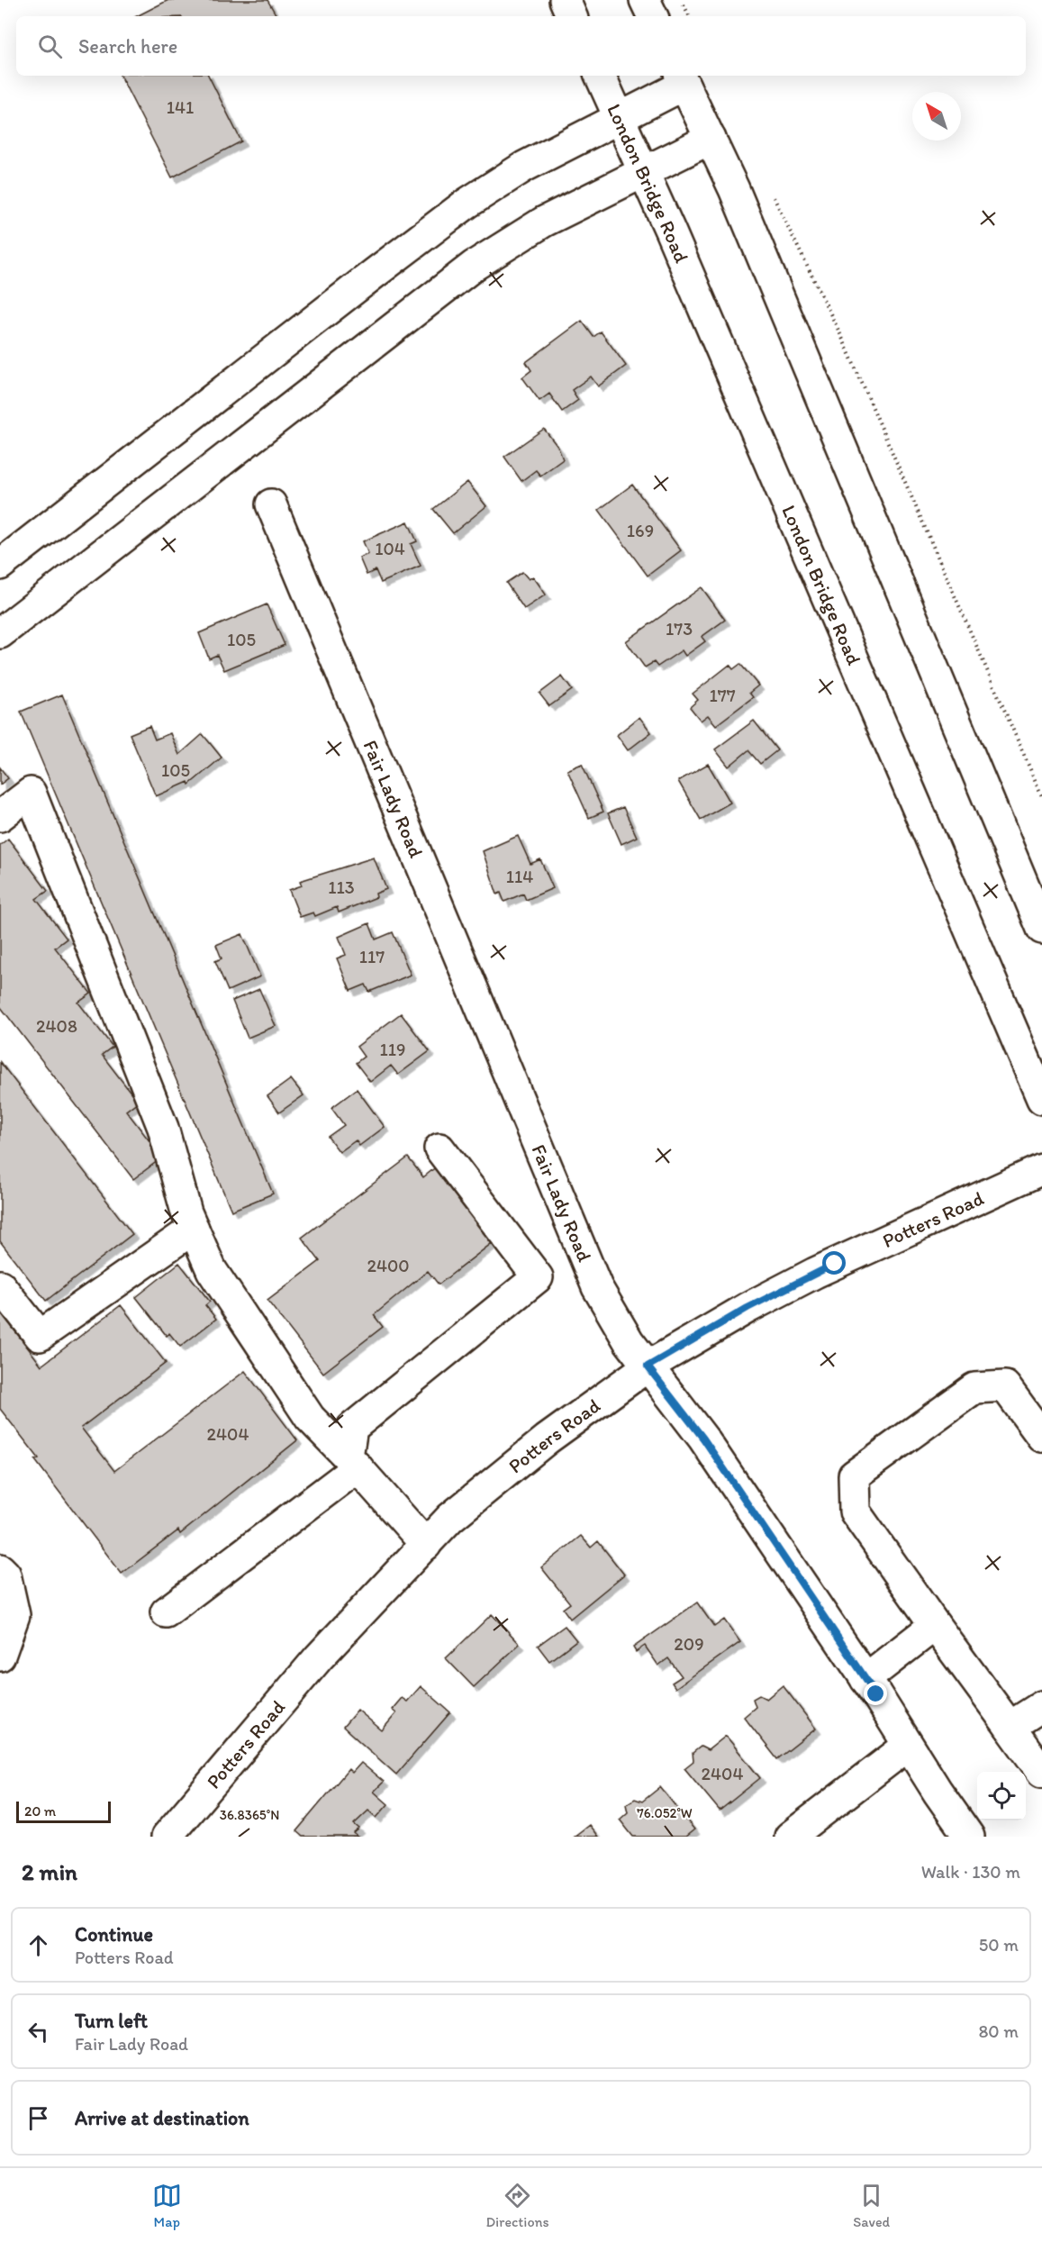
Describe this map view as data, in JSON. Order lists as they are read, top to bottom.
{
  "streets": {
    "main road": ["London Bridge Road", "Fair Lady Road", "Potters Road"]
  },
  "crossings": [
    ["Fair Lady Road", "Potters Road"]
  ],
  "house_numbers": [
    "141",
    "169",
    "104",
    "173",
    "105",
    "177",
    "105",
    "114",
    "113",
    "117",
    "2408",
    "119",
    "2400",
    "2404",
    "209",
    "2404"
  ],
  "scale_bar": "20 m",
  "north": "top left",
  "page": {
    "search": "Search here",
    "scale": "20 m",
    "heading": ["2 min", "Walk · 130 m"],
    "list": [
      ["Continue", "Potters Road", "50 m"],
      ["Turn left", "Fair Lady Road", "80 m"],
      "Arrive at destination"
    ],
    "nav": ["Map", "Directions", "Saved"]
  },
  "coordinates": ["76.052°W", "36.8365°N"]
}
